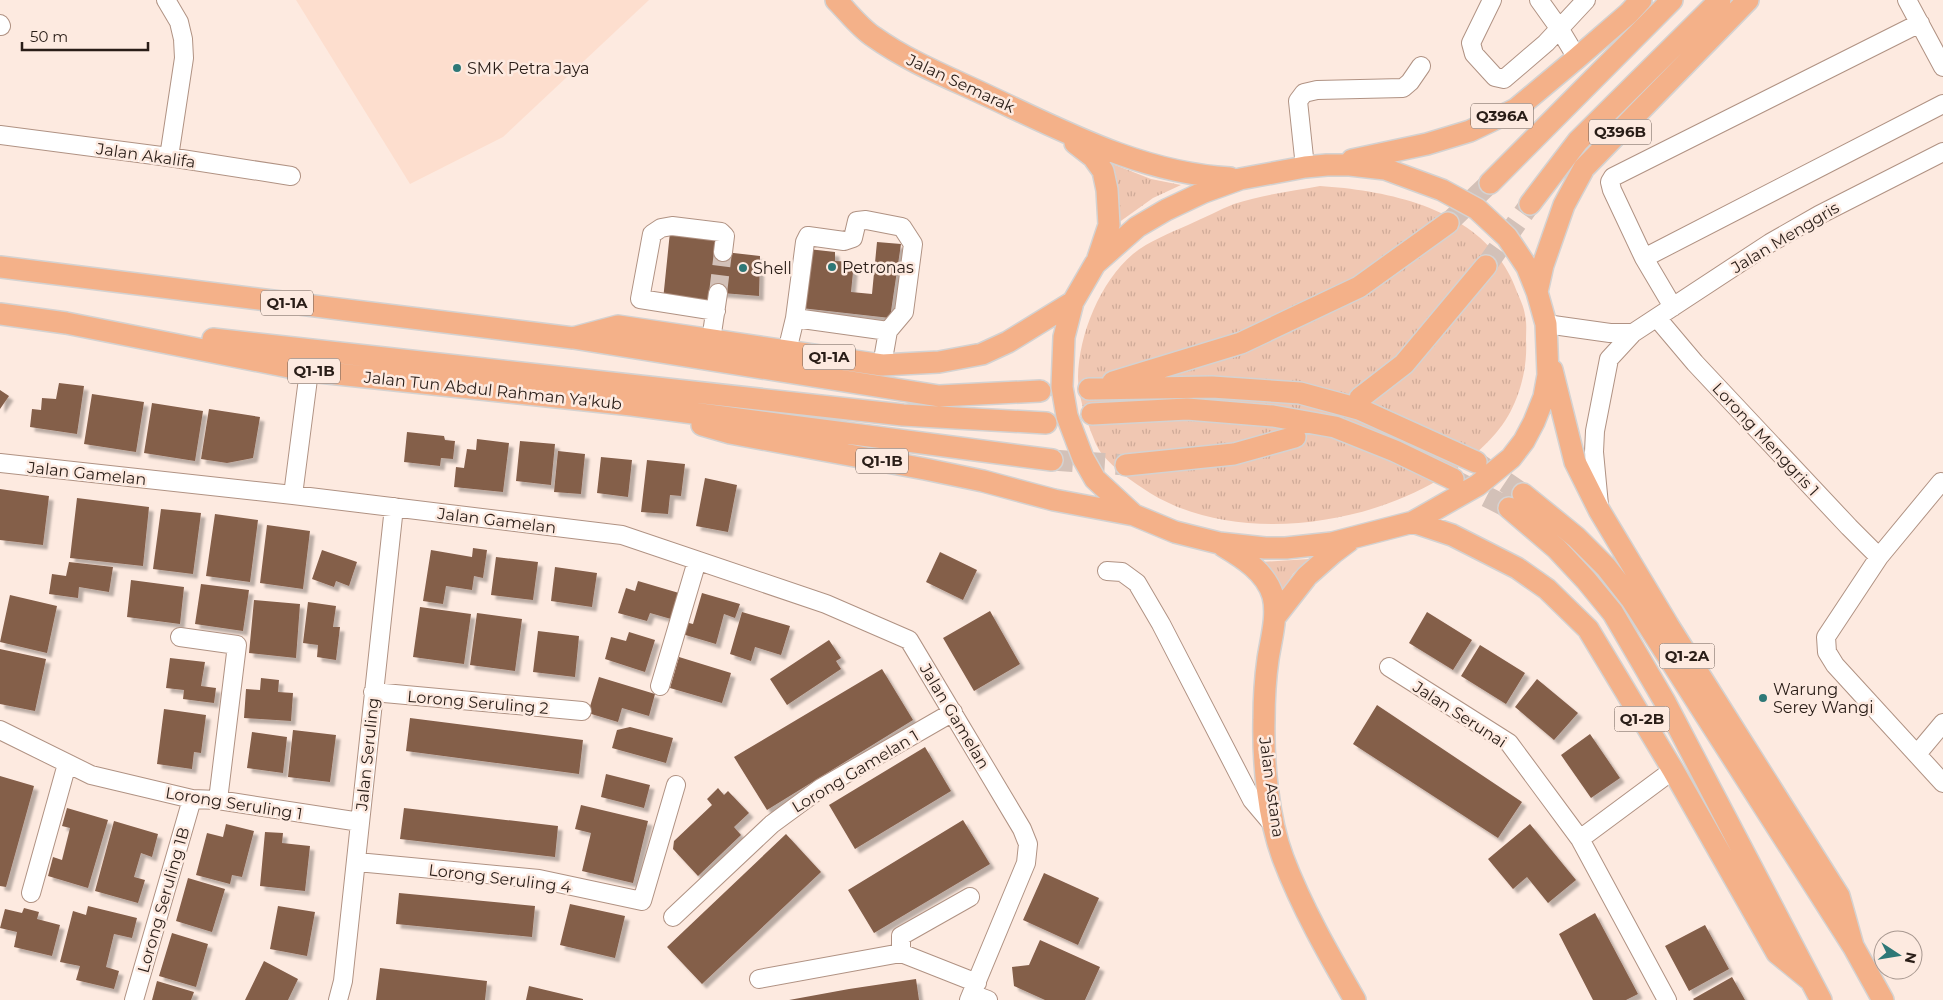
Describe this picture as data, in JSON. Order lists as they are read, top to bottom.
{
  "streets": {
    "main road": [
      "Jalan Semarak",
      "Q396A",
      "Q396B",
      "Q1-1A",
      "Q1-1B",
      "Jalan Tun Abdul Rahman Ya'kub",
      "Q1-2A",
      "Q1-2B",
      "Jalan Astana"
    ],
    "street": [
      "Jalan Akalifa",
      "Jalan Menggris",
      "Lorong Menggris 1",
      "Jalan Gamelan",
      "Lorong Seruling 2",
      "Jalan Serunai",
      "Jalan Seruling",
      "Lorong Gamelan 1",
      "Lorong Seruling 1",
      "Lorong Seruling 4",
      "Lorong Seruling 1B"
    ]
  },
  "crossings": [
    ["Jalan Menggris", "Lorong Menggris 1"],
    ["Jalan Menggris", "Q1-2A"],
    ["Q1-1B", "Jalan Tun Abdul Rahman Ya'kub"],
    ["Jalan Gamelan", "Jalan Seruling"],
    ["Jalan Gamelan", "Lorong Gamelan 1"],
    ["Lorong Seruling 2", "Jalan Seruling"],
    ["Jalan Seruling", "Lorong Seruling 1"],
    ["Jalan Seruling", "Lorong Seruling 4"],
    ["Lorong Seruling 1", "Lorong Seruling 1B"]
  ],
  "places": [
    "SMK Petra Jaya",
    "Petronas",
    "Shell",
    "Warung Serey Wangi"
  ],
  "scale_bar": "50 m",
  "north": "right"
}
